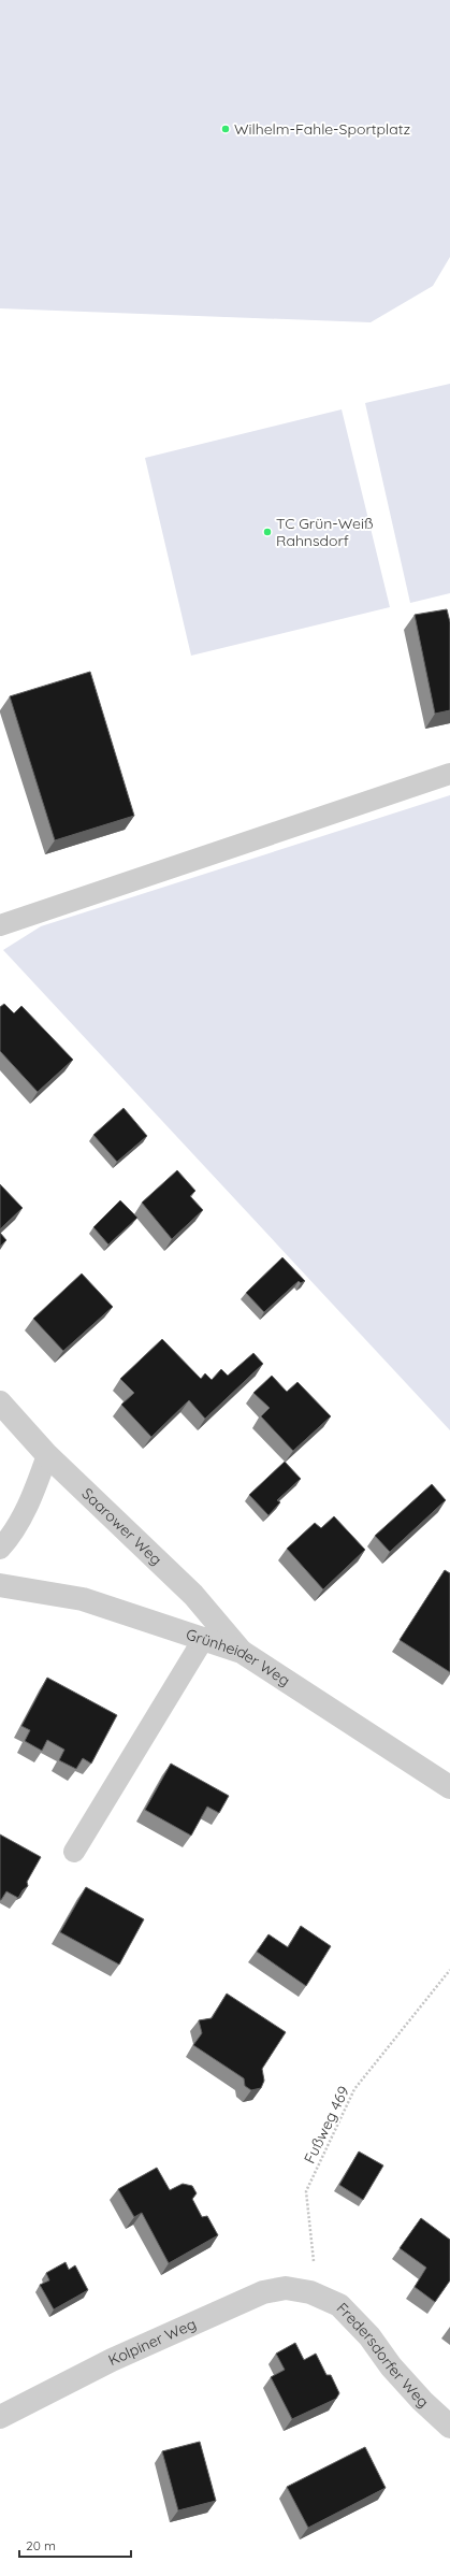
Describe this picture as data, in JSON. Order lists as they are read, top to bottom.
{
  "streets": {
    "street": [
      "Saarower Weg",
      "Grünheider Weg",
      "Kolpiner Weg",
      "Fredersdorfer Weg"
    ],
    "path": ["Fußweg 469"]
  },
  "crossings": [
    ["Saarower Weg", "Grünheider Weg"],
    ["Fußweg 469", "Kolpiner Weg"],
    ["Fußweg 469", "Fredersdorfer Weg"],
    ["Kolpiner Weg", "Fredersdorfer Weg"]
  ],
  "places": ["Wilhelm-Fahle-Sportplatz", "TC Grün-Weiß Rahnsdorf"],
  "scale_bar": "20 m"
}
